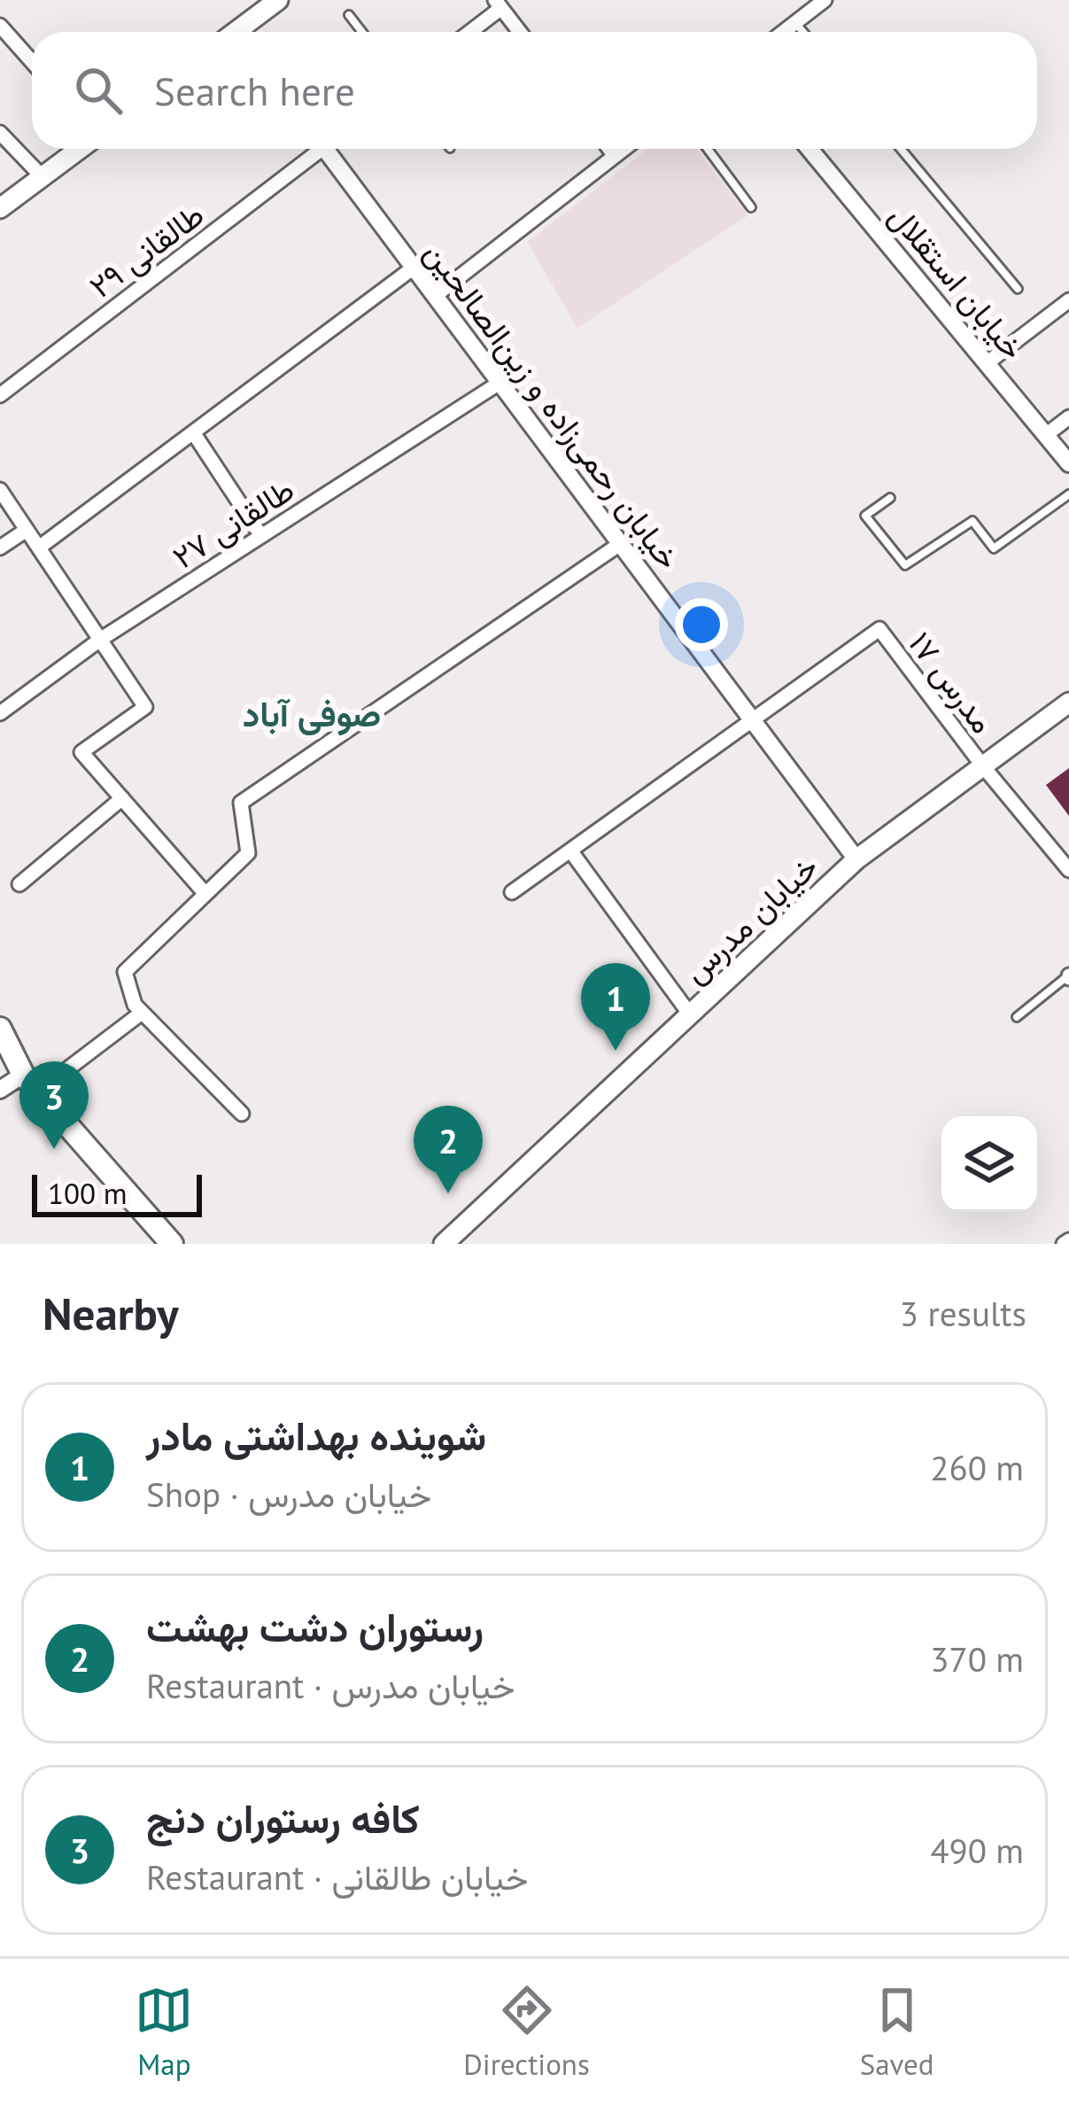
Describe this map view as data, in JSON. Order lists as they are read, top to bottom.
{
  "streets": {
    "main road": ["خیابان مدرس"],
    "street": [
      "طالقانی ۲۹",
      "خیابان استقلال",
      "خیابان رحمی‌زاده و زین‌الصالحین",
      "طالقانی ۲۷",
      "مدرس ۱۷"
    ]
  },
  "crossings": [
    ["خیابان رحمی‌زاده و زین‌الصالحین", "طالقانی ۲۷"],
    ["خیابان رحمی‌زاده و زین‌الصالحین", "مدرس ۱۷"],
    ["خیابان رحمی‌زاده و زین‌الصالحین", "خیابان مدرس"],
    ["مدرس ۱۷", "خیابان مدرس"]
  ],
  "districts": ["صوفی آباد"],
  "scale_bar": "100 m",
  "page": {
    "search": "Search here",
    "pins": ["1", "3", "2"],
    "scale": "100 m",
    "heading": ["Nearby", "3 results"],
    "list": [
      {
        "mark": "1",
        "name": "شوینده بهداشتی مادر",
        "note": "Shop · خیابان مدرس",
        "value": "260 m"
      },
      {
        "mark": "2",
        "name": "رستوران دشت بهشت",
        "note": "Restaurant · خیابان مدرس",
        "value": "370 m"
      },
      {
        "mark": "3",
        "name": "کافه رستوران دنج",
        "note": "Restaurant · خیابان طالقانی",
        "value": "490 m"
      }
    ],
    "nav": ["Map", "Directions", "Saved"]
  }
}
